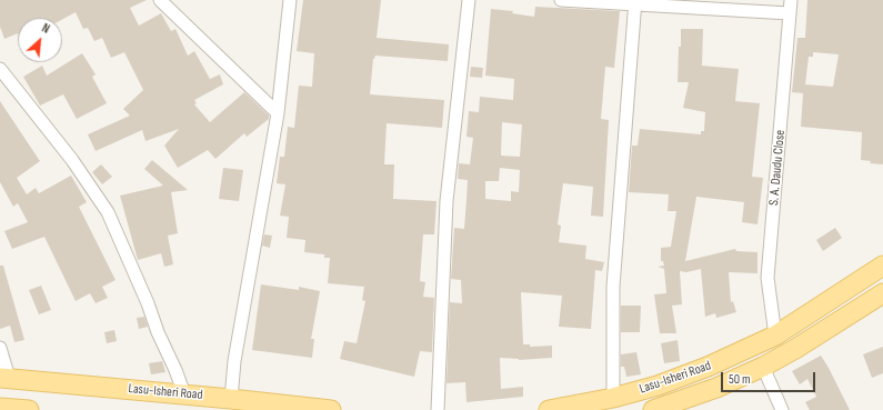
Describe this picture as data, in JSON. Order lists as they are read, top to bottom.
{
  "streets": {
    "main road": ["Lasu-Isheri Road"],
    "street": ["S. A. Daudu Close"]
  },
  "crossings": [
    ["S. A. Daudu Close", "Lasu-Isheri Road"]
  ],
  "scale_bar": "50 m",
  "north": "top right"
}
